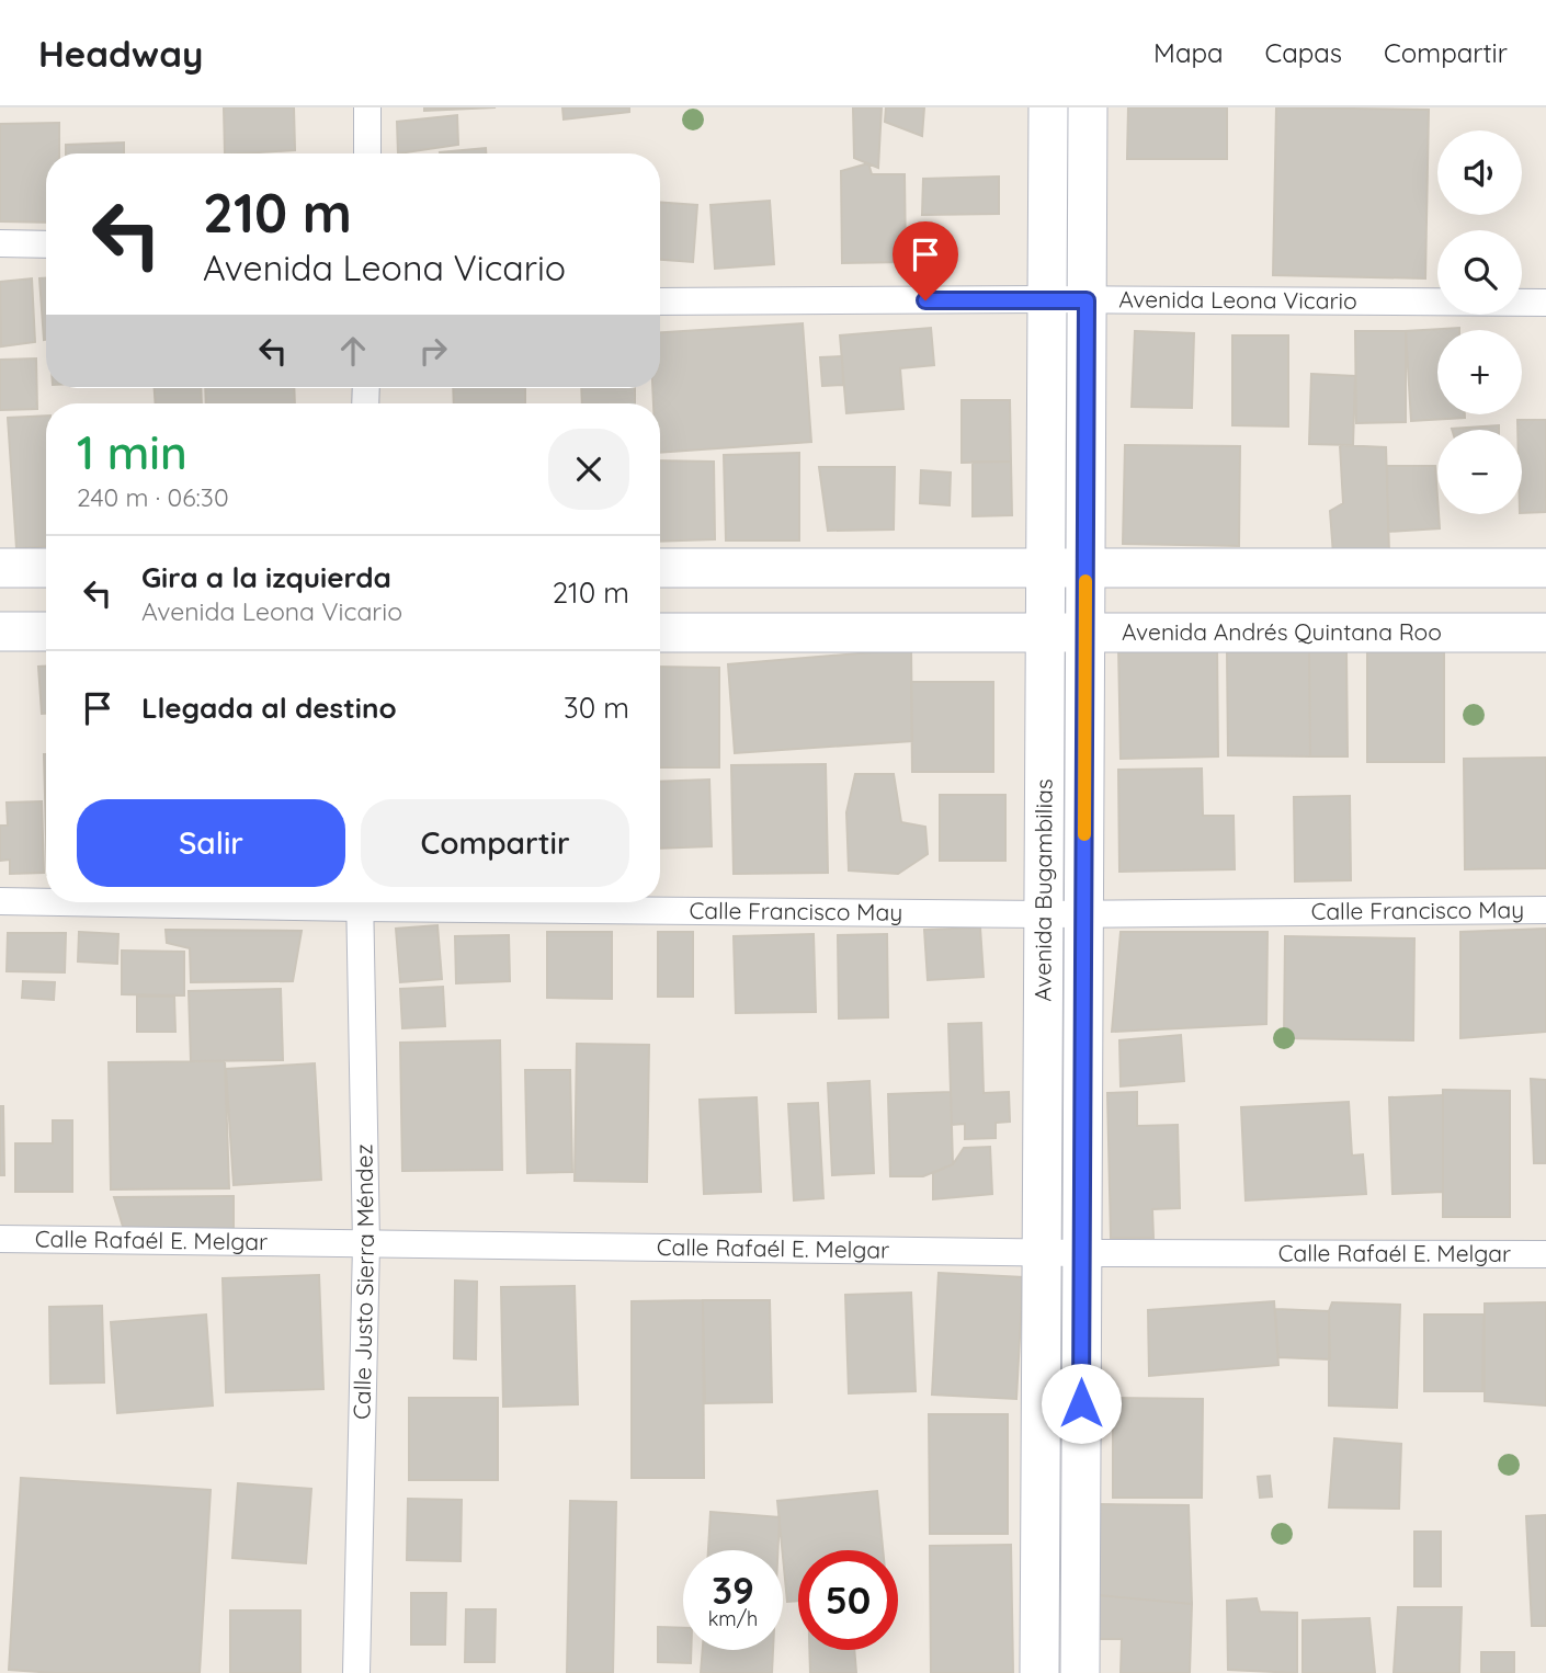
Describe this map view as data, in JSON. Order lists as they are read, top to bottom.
{
  "streets": {
    "main road": ["Avenida Andrés Quintana Roo", "Avenida Bugambilias"],
    "street": [
      "Avenida Leona Vicario",
      "Calle Francisco May",
      "Calle Rafaél E. Melgar",
      "Calle Justo Sierra Méndez"
    ]
  },
  "crossings": [
    ["Avenida Leona Vicario", "Avenida Bugambilias"],
    ["Avenida Andrés Quintana Roo", "Avenida Bugambilias"],
    ["Avenida Bugambilias", "Calle Francisco May"],
    ["Avenida Bugambilias", "Calle Rafaél E. Melgar"],
    ["Calle Rafaél E. Melgar", "Calle Justo Sierra Méndez"]
  ],
  "page": {
    "header": "Headway",
    "nav": ["Mapa", "Capas", "Compartir"],
    "map_buttons": ["+", "−"],
    "turn": ["210 m", "Avenida Leona Vicario"],
    "heading": ["1 min", "240 m · 06:30"],
    "list": [
      {
        "name": "Gira a la izquierda",
        "note": "Avenida Leona Vicario",
        "value": "210 m"
      },
      {
        "name": "Llegada al destino",
        "value": "30 m"
      }
    ],
    "buttons": ["Salir", "Compartir"],
    "speed": "39 km/h",
    "limit": "50"
  }
}
